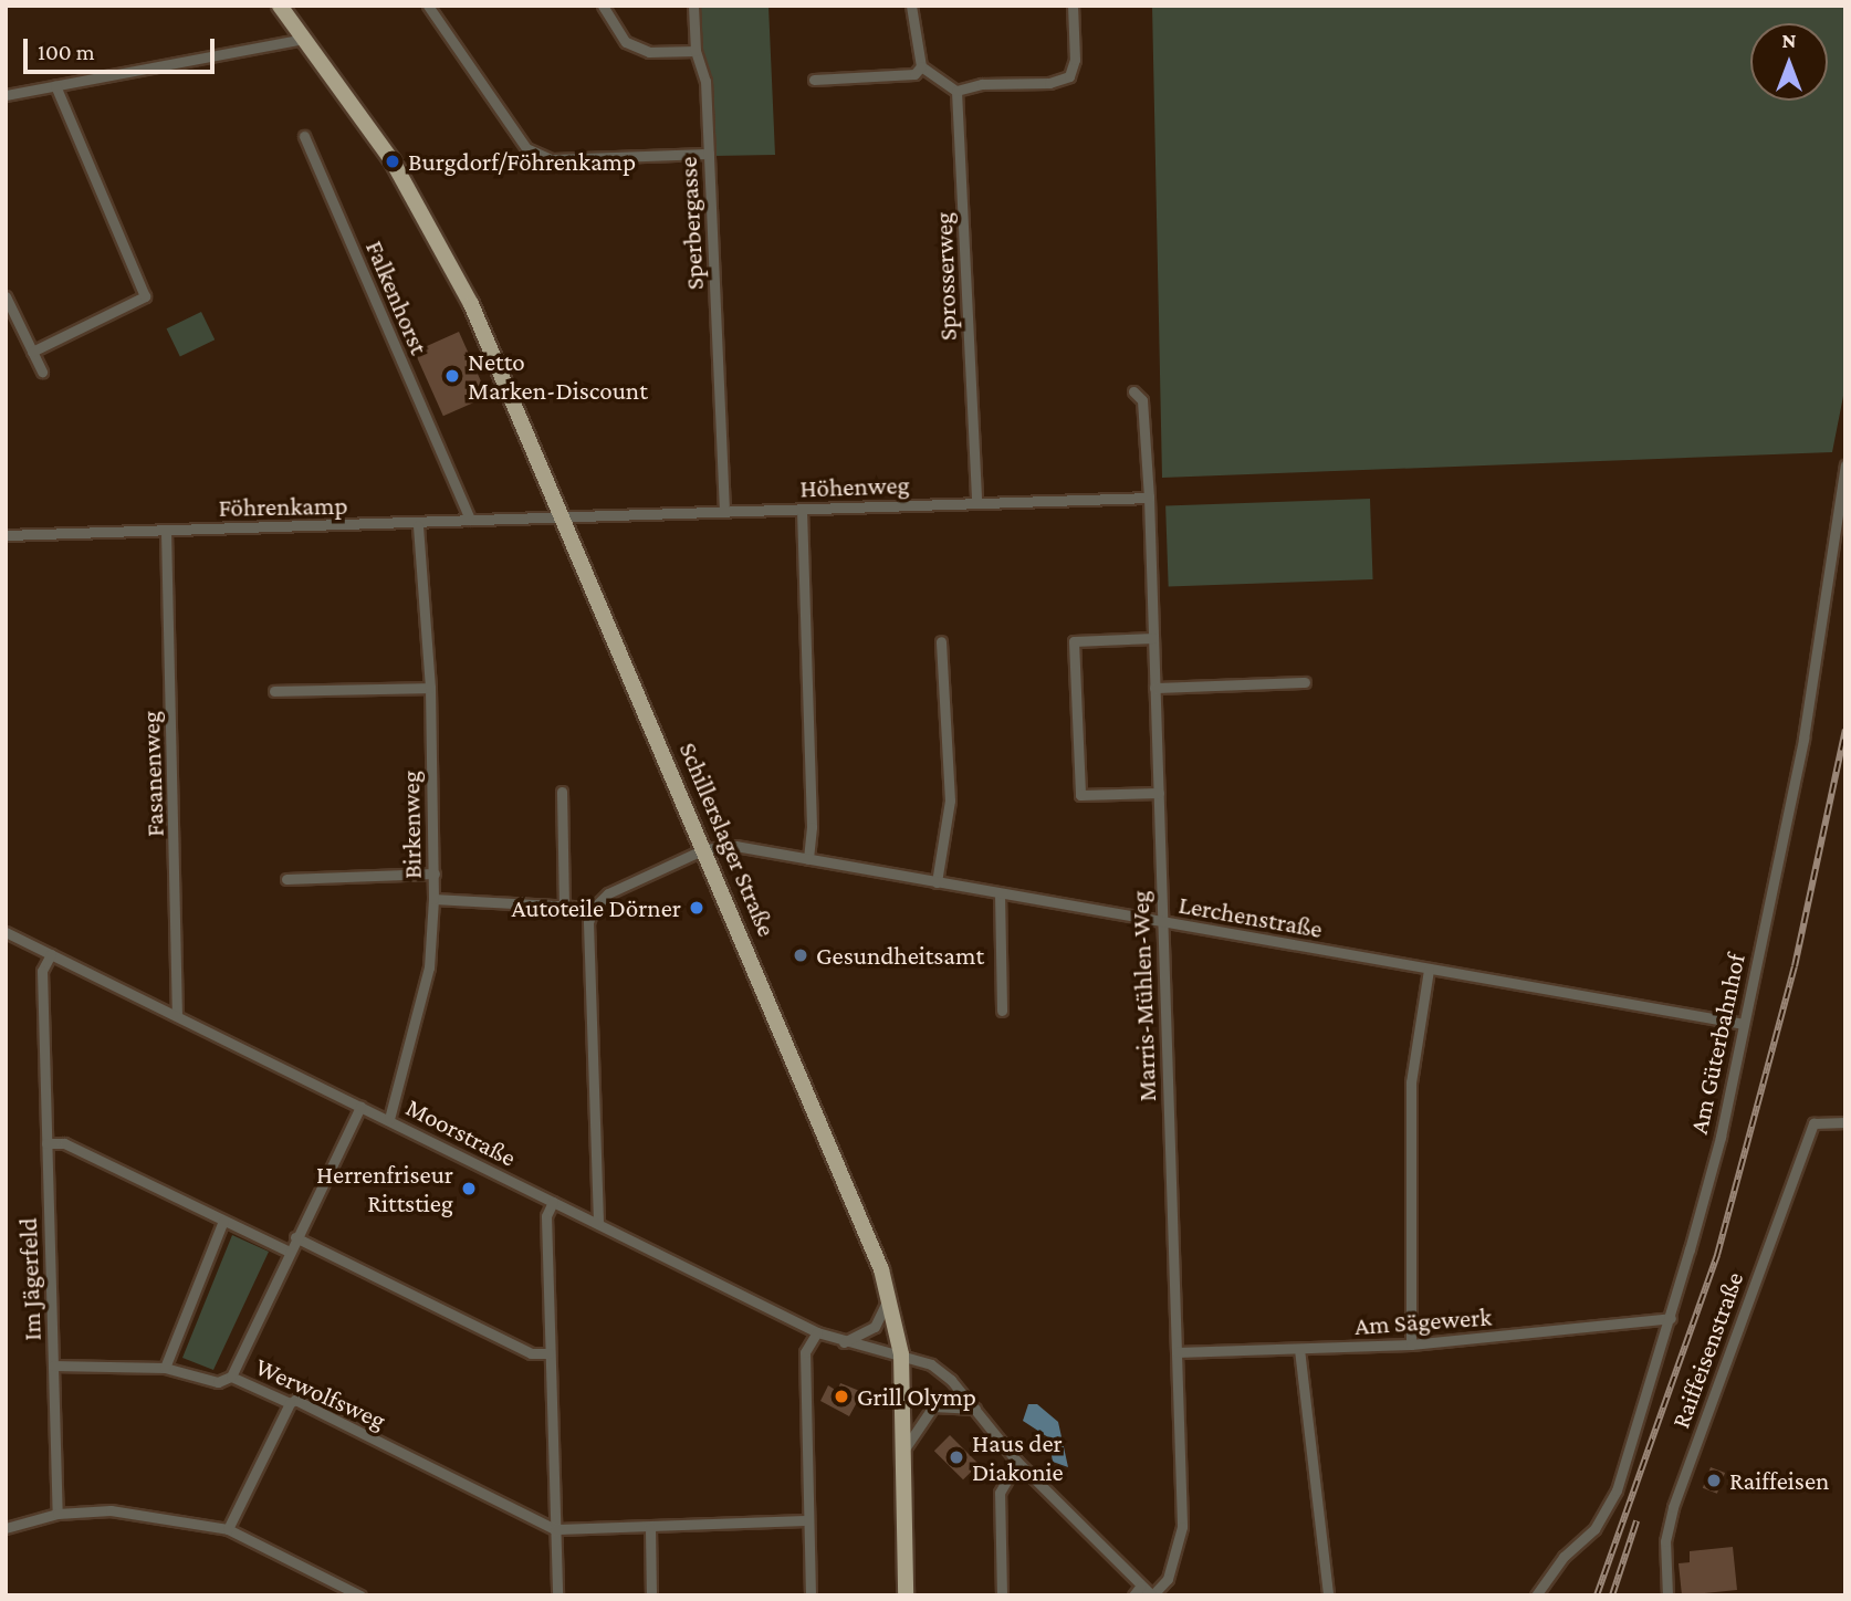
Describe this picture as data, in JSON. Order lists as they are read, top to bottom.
{
  "streets": {
    "main road": ["Schillerslager Straße"],
    "street": [
      "Sperbergasse",
      "Sprosserweg",
      "Falkenhorst",
      "Höhenweg",
      "Föhrenkamp",
      "Fasanenweg",
      "Birkenweg",
      "Lerchenstraße",
      "Marris-Mühlen-Weg",
      "Am Güterbahnhof",
      "Moorstraße",
      "Im Jägerfeld",
      "Am Sägewerk",
      "Raiffeisenstraße",
      "Werwolfsweg"
    ]
  },
  "crossings": [
    ["Sperbergasse", "Höhenweg"],
    ["Sprosserweg", "Höhenweg"],
    ["Falkenhorst", "Föhrenkamp"],
    ["Höhenweg", "Föhrenkamp"],
    ["Höhenweg", "Schillerslager Straße"],
    ["Höhenweg", "Marris-Mühlen-Weg"],
    ["Föhrenkamp", "Fasanenweg"],
    ["Föhrenkamp", "Birkenweg"],
    ["Föhrenkamp", "Schillerslager Straße"],
    ["Fasanenweg", "Moorstraße"],
    ["Birkenweg", "Moorstraße"],
    ["Schillerslager Straße", "Lerchenstraße"],
    ["Schillerslager Straße", "Moorstraße"],
    ["Lerchenstraße", "Marris-Mühlen-Weg"],
    ["Lerchenstraße", "Am Güterbahnhof"],
    ["Marris-Mühlen-Weg", "Am Sägewerk"],
    ["Am Güterbahnhof", "Am Sägewerk"],
    ["Moorstraße", "Im Jägerfeld"],
    ["Im Jägerfeld", "Werwolfsweg"]
  ],
  "places": [
    "Burgdorf/Föhrenkamp",
    "Netto Marken-Discount",
    "Autoteile Dörner",
    "Gesundheitsamt",
    "Herrenfriseur Rittstieg",
    "Grill Olymp",
    "Haus der Diakonie",
    "Raiffeisen"
  ],
  "scale_bar": "100 m",
  "north": "top"
}
